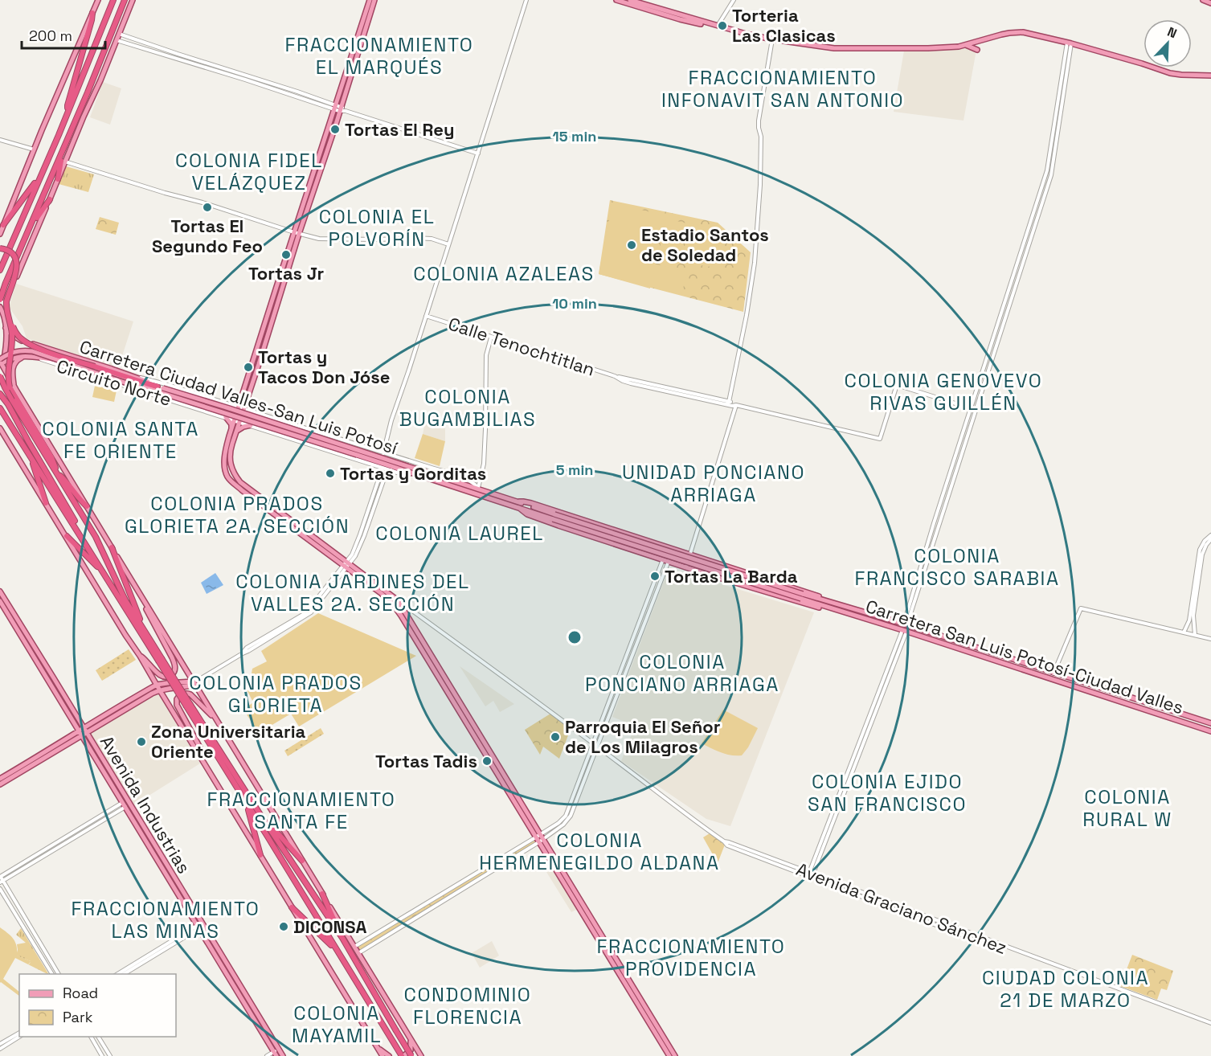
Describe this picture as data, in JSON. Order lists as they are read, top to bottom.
{
  "streets": {
    "main road": ["Carretera Ciudad Valles-San Luis Potosí", "Carretera San Luis Potosí-Ciudad Valles", "Avenida Industrias"],
    "street": ["Calle Tenochtitlan", "Circuito Norte", "Avenida Graciano Sánchez"]
  },
  "crossings": [
    ["Circuito Norte", "Carretera Ciudad Valles-San Luis Potosí"],
    ["Circuito Norte", "Carretera San Luis Potosí-Ciudad Valles"],
    ["Carretera Ciudad Valles-San Luis Potosí", "Carretera San Luis Potosí-Ciudad Valles"]
  ],
  "districts": [
    "FRACCIONAMIENTO EL MARQUÉS",
    "FRACCIONAMIENTO INFONAVIT SAN ANTONIO",
    "COLONIA FIDEL VELÁZQUEZ",
    "COLONIA EL POLVORÍN",
    "COLONIA AZALEAS",
    "COLONIA GENOVEVO RIVAS GUILLÉN",
    "COLONIA BUGAMBILIAS",
    "COLONIA SANTA FE ORIENTE",
    "UNIDAD PONCIANO ARRIAGA",
    "COLONIA PRADOS GLORIETA 2A. SECCIÓN",
    "COLONIA LAUREL",
    "COLONIA FRANCISCO SARABIA",
    "COLONIA JARDINES DEL VALLES 2A. SECCIÓN",
    "COLONIA PONCIANO ARRIAGA",
    "COLONIA PRADOS GLORIETA",
    "COLONIA EJIDO SAN FRANCISCO",
    "COLONIA RURAL W",
    "FRACCIONAMIENTO SANTA FE",
    "COLONIA HERMENEGILDO ALDANA",
    "FRACCIONAMIENTO LAS MINAS",
    "FRACCIONAMIENTO PROVIDENCIA",
    "CIUDAD COLONIA 21 DE MARZO",
    "CONDOMINIO FLORENCIA",
    "COLONIA MAYAMIL"
  ],
  "places": [
    "Torteria Las Clasicas",
    "Tortas El Rey",
    "Tortas El Segundo Feo",
    "Estadio Santos de Soledad",
    "Tortas Jr",
    "Tortas y Tacos Don Jóse",
    "Tortas y Gorditas",
    "Tortas La Barda",
    "Parroquia El Señor de Los Milagros",
    "Zona Universitaria Oriente",
    "Tortas Tadis",
    "DICONSA"
  ],
  "legend": ["Road", "Park"],
  "scale_bar": "200 m",
  "north": "top right",
  "rings": ["15 min", "10 min", "5 min"]
}
